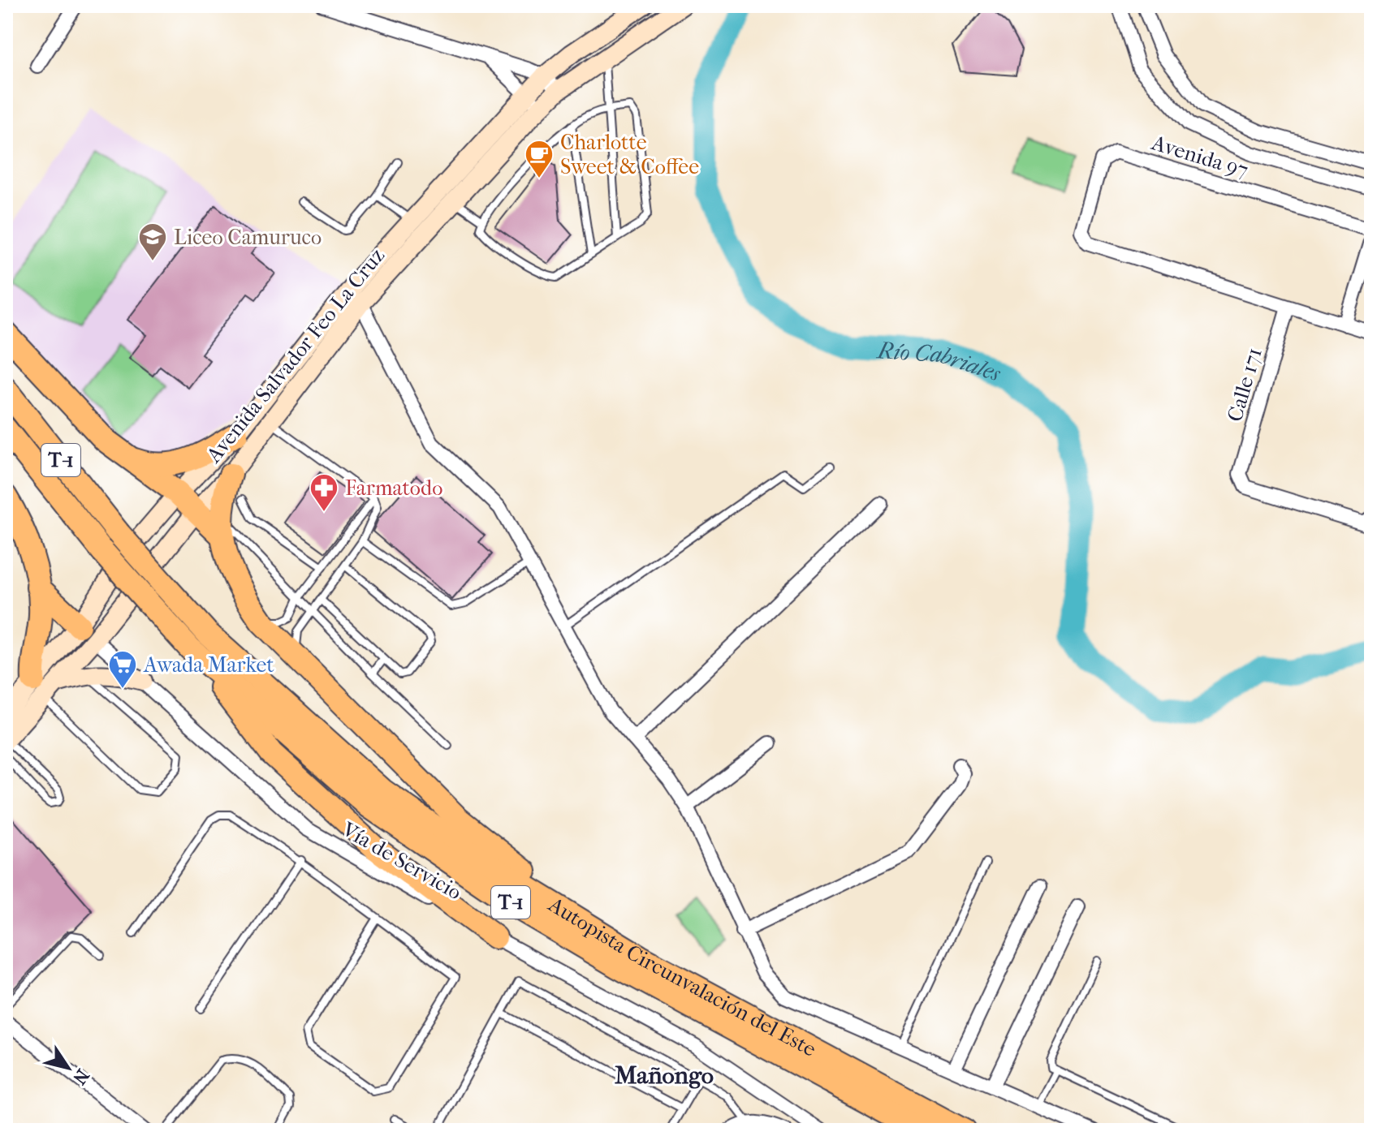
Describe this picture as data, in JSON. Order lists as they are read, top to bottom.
{
  "streets": {
    "highway": ["T-1", "Autopista Circunvalación del Este"],
    "street": [
      "Avenida 97",
      "Avenida Salvador Feo La Cruz",
      "Calle 171",
      "Vía de Servicio"
    ]
  },
  "crossings": [
    ["Avenida 97", "Calle 171"],
    ["Avenida Salvador Feo La Cruz", "Vía de Servicio"]
  ],
  "districts": ["Mañongo"],
  "water": ["Río Cabriales"],
  "places": {
    "cafe": ["Charlotte Sweet & Coffee"],
    "school or university": ["Liceo Camuruco"],
    "pharmacy": ["Farmatodo"],
    "supermarket": ["Awada Market"]
  },
  "north": "bottom right"
}
